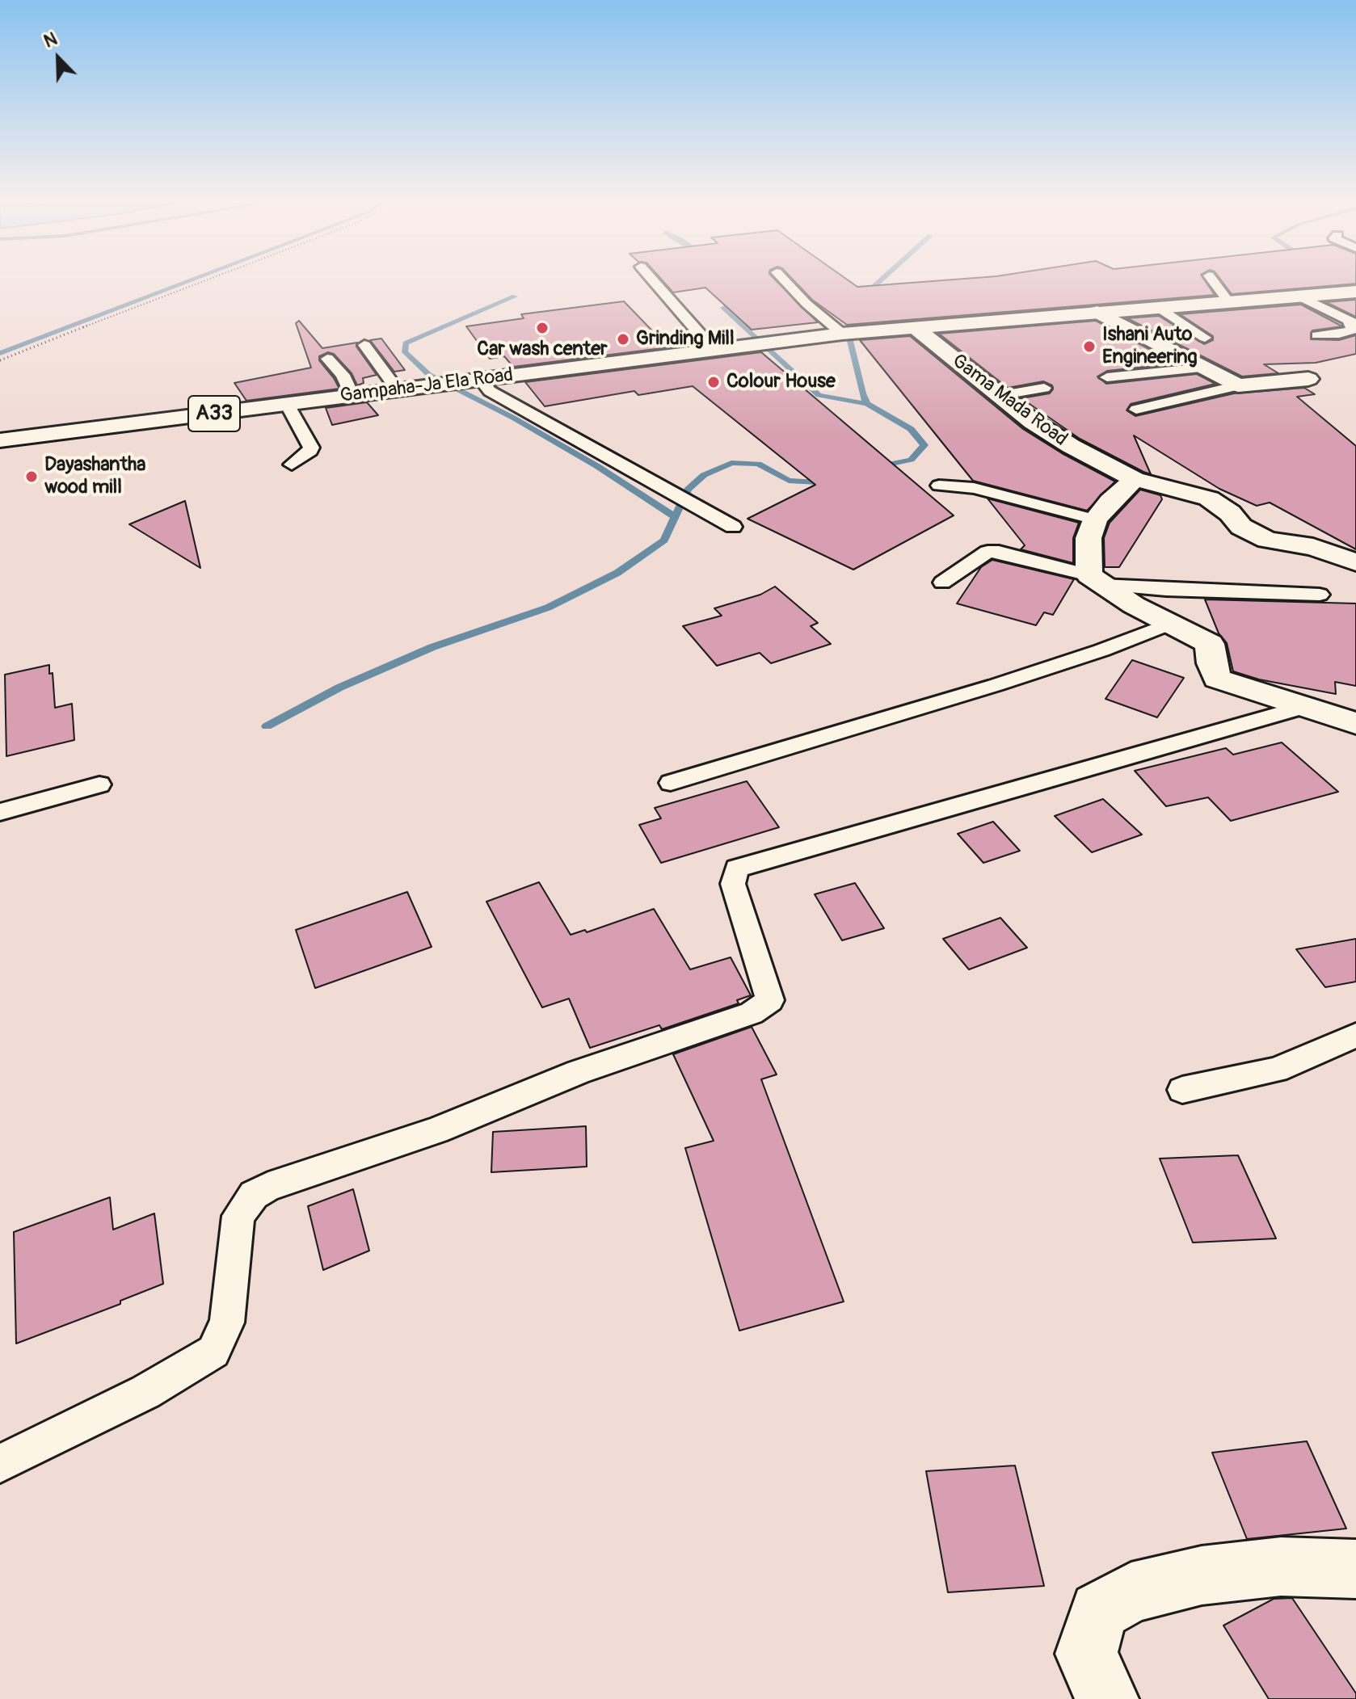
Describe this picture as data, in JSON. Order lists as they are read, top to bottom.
{
  "streets": {
    "main road": ["Gampaha-Ja Ela Road", "Gama Mada Road", "A33"]
  },
  "crossings": [
    ["Gampaha-Ja Ela Road", "Gama Mada Road"]
  ],
  "places": [
    "Car wash center",
    "Grinding Mill",
    "Ishani Auto Engineering",
    "Colour House",
    "Dayashantha wood mill"
  ],
  "north": "top left"
}
